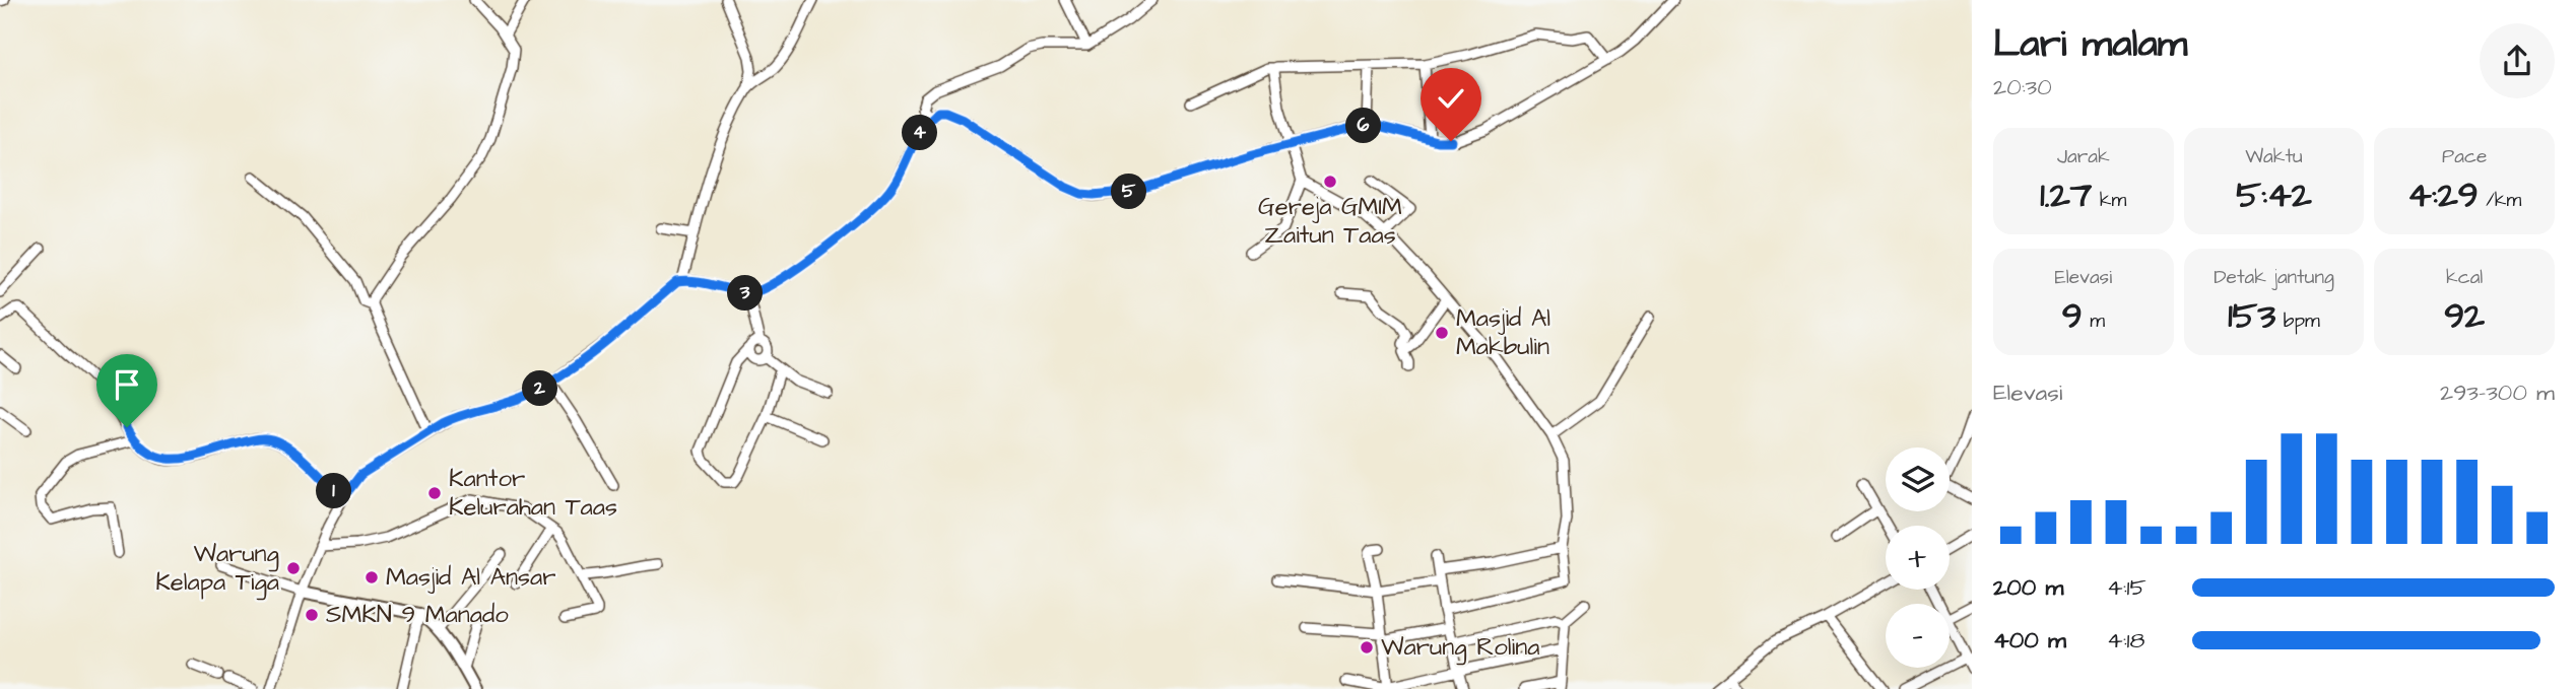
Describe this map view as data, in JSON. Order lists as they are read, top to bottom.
{
  "places": [
    "Gereja GMIM Zaitun Taas",
    "Masjid Al Makbulin",
    "Kantor Kelurahan Taas",
    "Warung Kelapa Tiga",
    "Masjid Al Ansar",
    "SMKN 9 Manado",
    "Warung Rolina"
  ],
  "page": {
    "heading": ["Lari malam", "20:30"],
    "pins": [
      "6",
      "4",
      "5",
      "3",
      "2",
      "1"
    ],
    "stats": [
      ["Jarak", "1.27 km"],
      ["Waktu", "5:42"],
      ["Pace", "4:29 /km"],
      ["Elevasi", "9 m"],
      ["Detak jantung", "153 bpm"],
      ["kcal", "92"]
    ],
    "chart": ["Elevasi", "293–300 m"],
    "map_buttons": ["+", "−"],
    "list": [
      {
        "name": "200 m",
        "note": "4:15"
      },
      {
        "name": "400 m",
        "note": "4:18"
      }
    ]
  }
}
